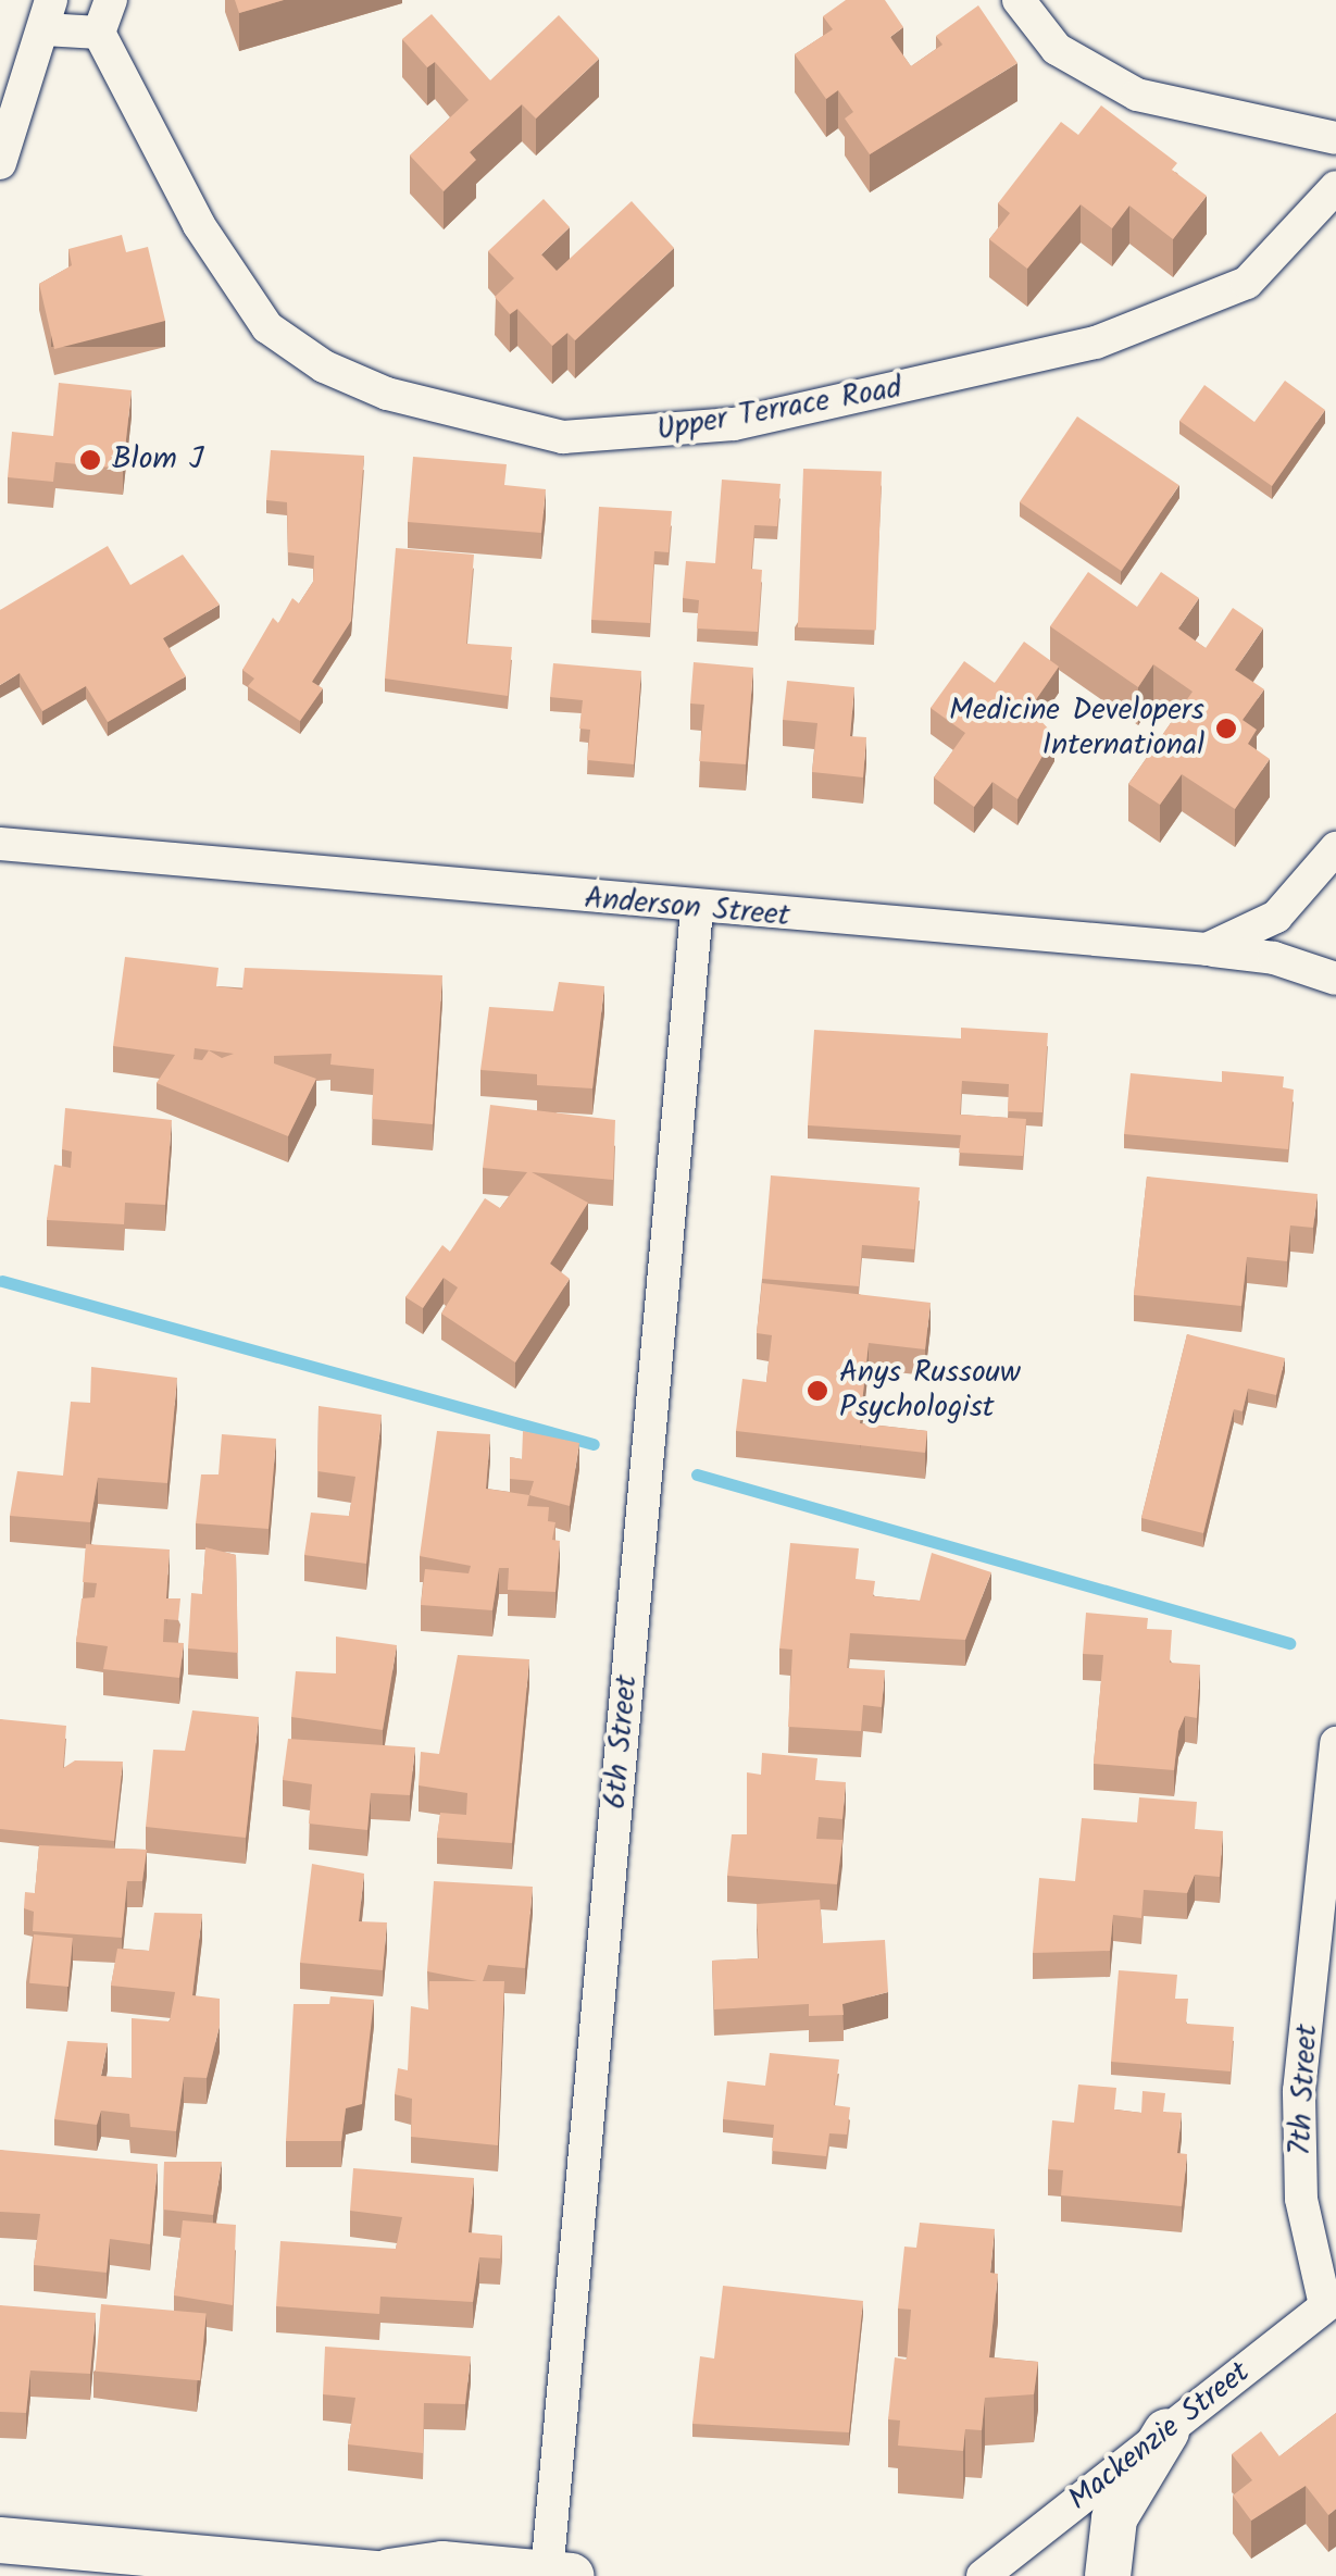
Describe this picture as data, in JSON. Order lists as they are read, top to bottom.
{
  "streets": {
    "street": [
      "Upper Terrace Road",
      "Anderson Street",
      "6th Street",
      "7th Street",
      "Mackenzie Street"
    ]
  },
  "crossings": [
    ["Anderson Street", "6th Street"],
    ["7th Street", "Mackenzie Street"]
  ],
  "places": ["Blom J", "Medicine Developers International", "Anys Russouw Psychologist"]
}
